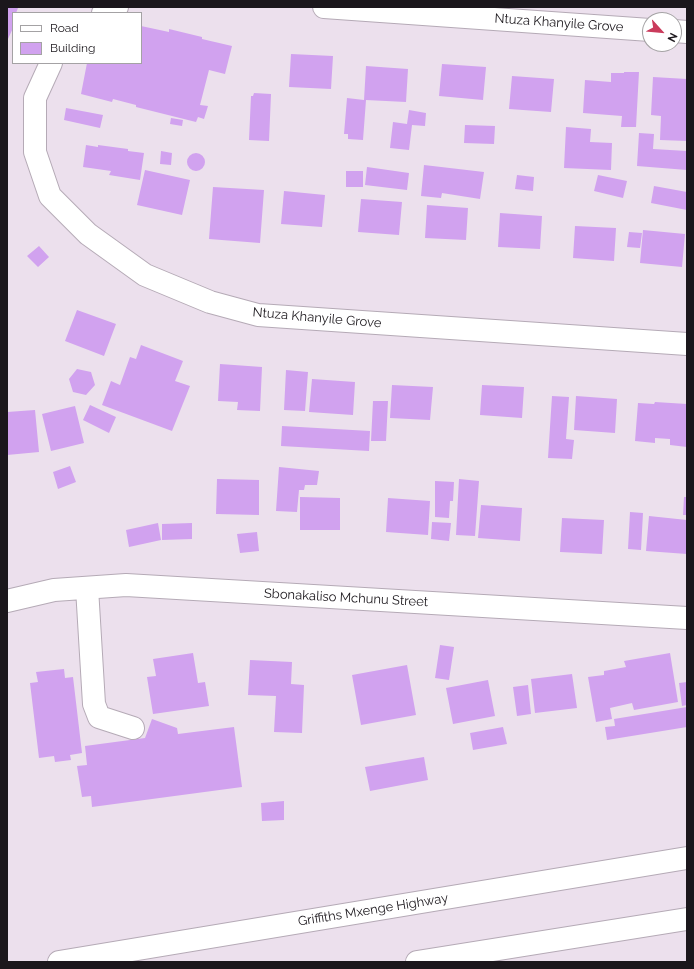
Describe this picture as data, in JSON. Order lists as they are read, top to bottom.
{
  "streets": {
    "street": ["Ntuza Khanyile Grove", "Sbonakaliso Mchunu Street", "Griffiths Mxenge Highway"]
  },
  "legend": ["Road", "Building"],
  "north": "bottom right"
}
